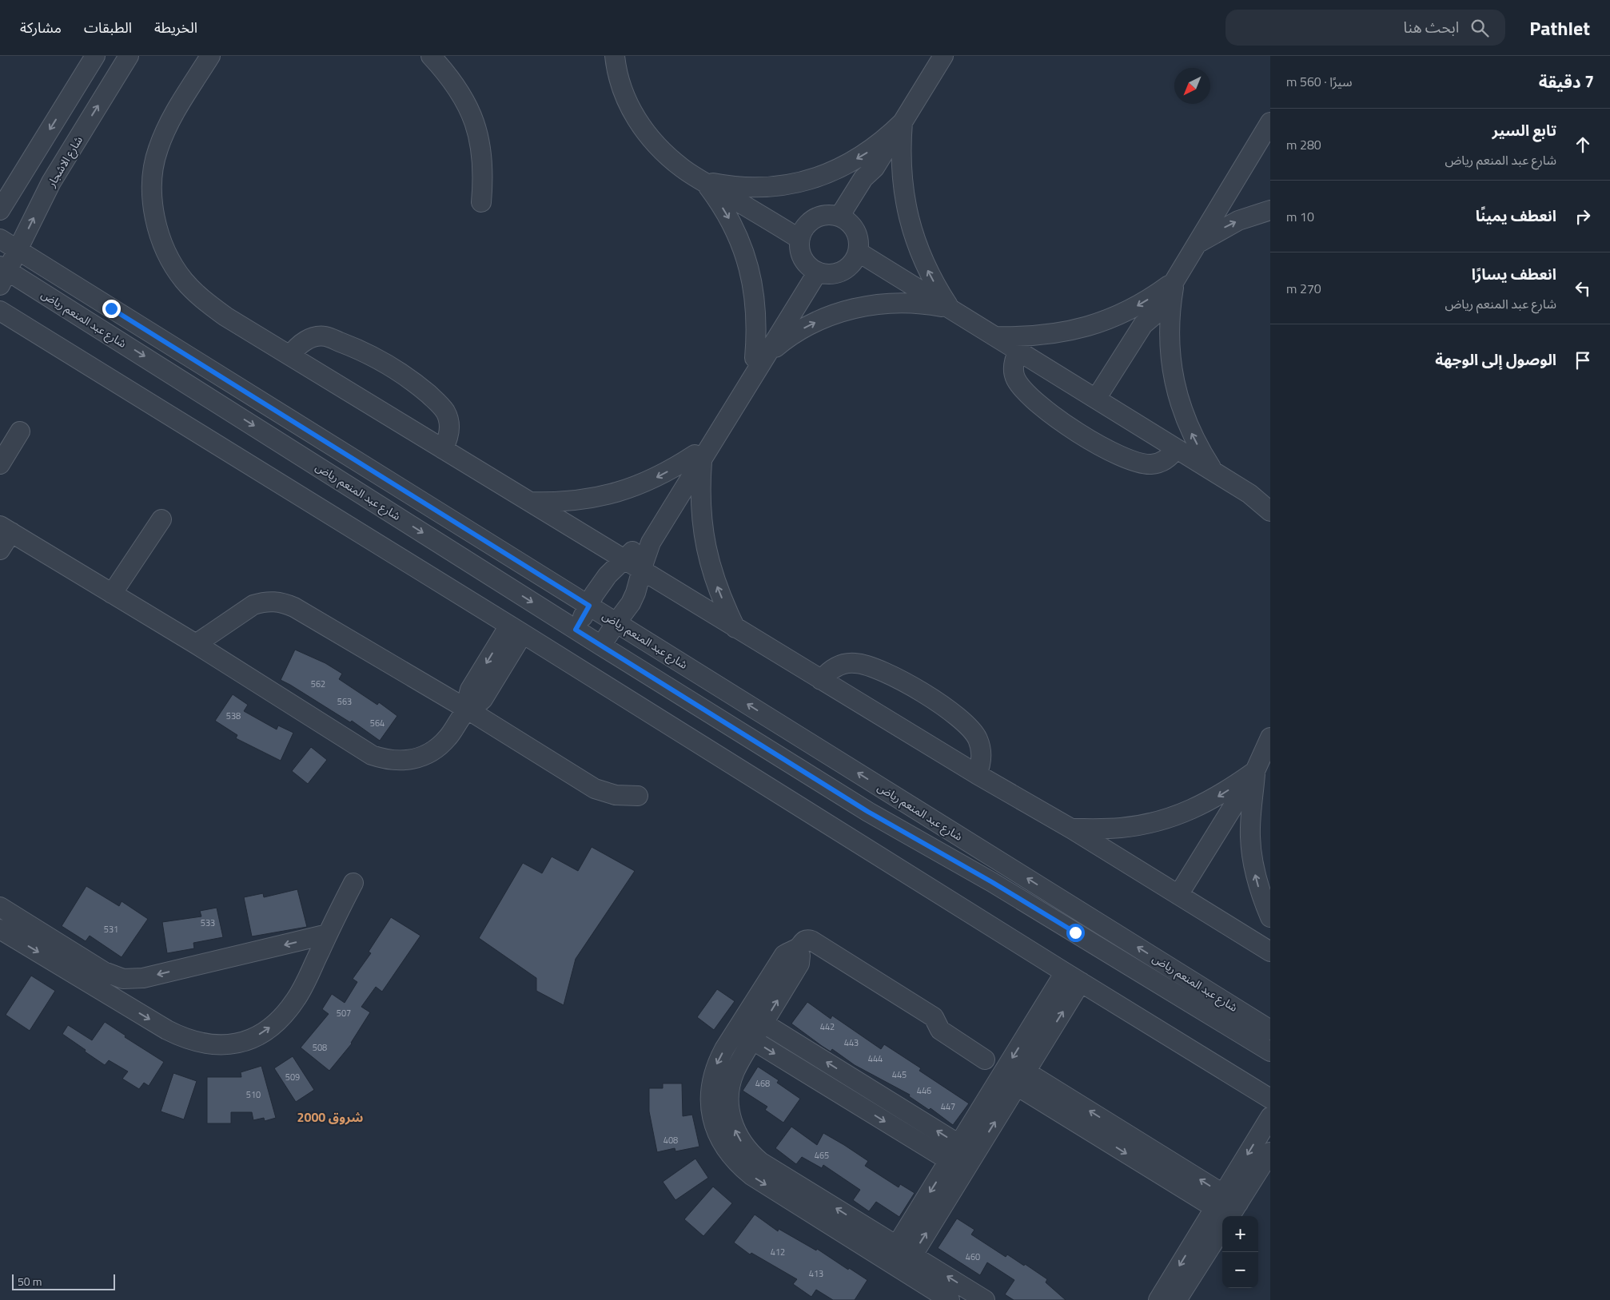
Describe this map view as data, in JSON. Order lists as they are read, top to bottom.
{
  "streets": {
    "street": ["شارع الاشجار", "شارع عبد المنعم رياض"]
  },
  "crossings": [
    ["شارع الاشجار", "شارع عبد المنعم رياض"]
  ],
  "districts": ["شروق 2000"],
  "house_numbers": [
    "562",
    "563",
    "538",
    "564",
    "533",
    "531",
    "507",
    "442",
    "443",
    "508",
    "444",
    "445",
    "509",
    "468",
    "446",
    "510",
    "447",
    "408",
    "465",
    "412",
    "460",
    "413"
  ],
  "scale_bar": "50 m",
  "north": "bottom left",
  "page": {
    "header": "Pathlet",
    "search": "ابحث هنا",
    "nav": ["الخريطة", "الطبقات", "مشاركة"],
    "heading": ["7 دقيقة", "سيرًا · 560 m"],
    "list": [
      ["تابع السير", "شارع عبد المنعم رياض", "280 m"],
      ["انعطف يمينًا", "10 m"],
      ["انعطف يسارًا", "شارع عبد المنعم رياض", "270 m"],
      "الوصول إلى الوجهة"
    ],
    "map_buttons": ["+", "−"],
    "scale": "50 m"
  }
}
